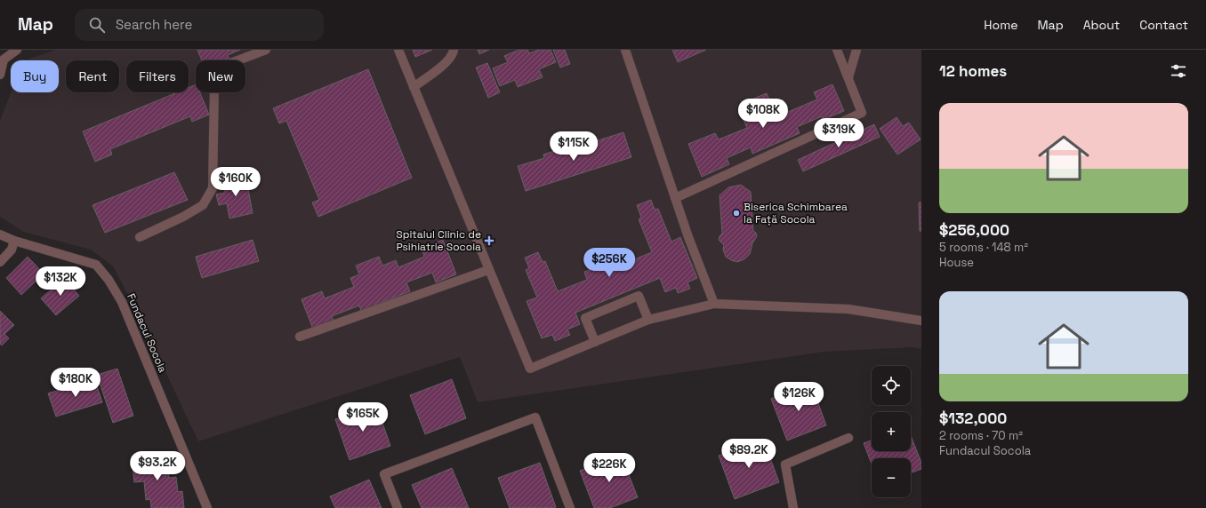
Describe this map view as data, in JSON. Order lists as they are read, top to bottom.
{
  "streets": {
    "street": ["Fundacul Socola"]
  },
  "places": {
    "other": ["Biserica Schimbarea la Față Socola"],
    "health": ["Spitalul Clinic de Psihiatrie Socola"]
  },
  "page": {
    "header": "Map",
    "search": "Search here",
    "nav": [
      "Home",
      "Map",
      "About",
      "Contact"
    ],
    "heading": "12 homes",
    "chip": [
      "Buy",
      "Rent",
      "Filters",
      "New"
    ],
    "list": [
      {
        "name": "$256,000",
        "note": "5 rooms · 148 m² · House"
      },
      {
        "name": "$132,000",
        "note": "2 rooms · 70 m² · Fundacul Socola"
      }
    ],
    "price": [
      "$108K",
      "$319K",
      "$115K",
      "$160K",
      "$256K",
      "$132K",
      "$180K",
      "$126K",
      "$165K",
      "$89.2K",
      "$93.2K",
      "$226K"
    ],
    "map_buttons": ["+", "−"]
  }
}
